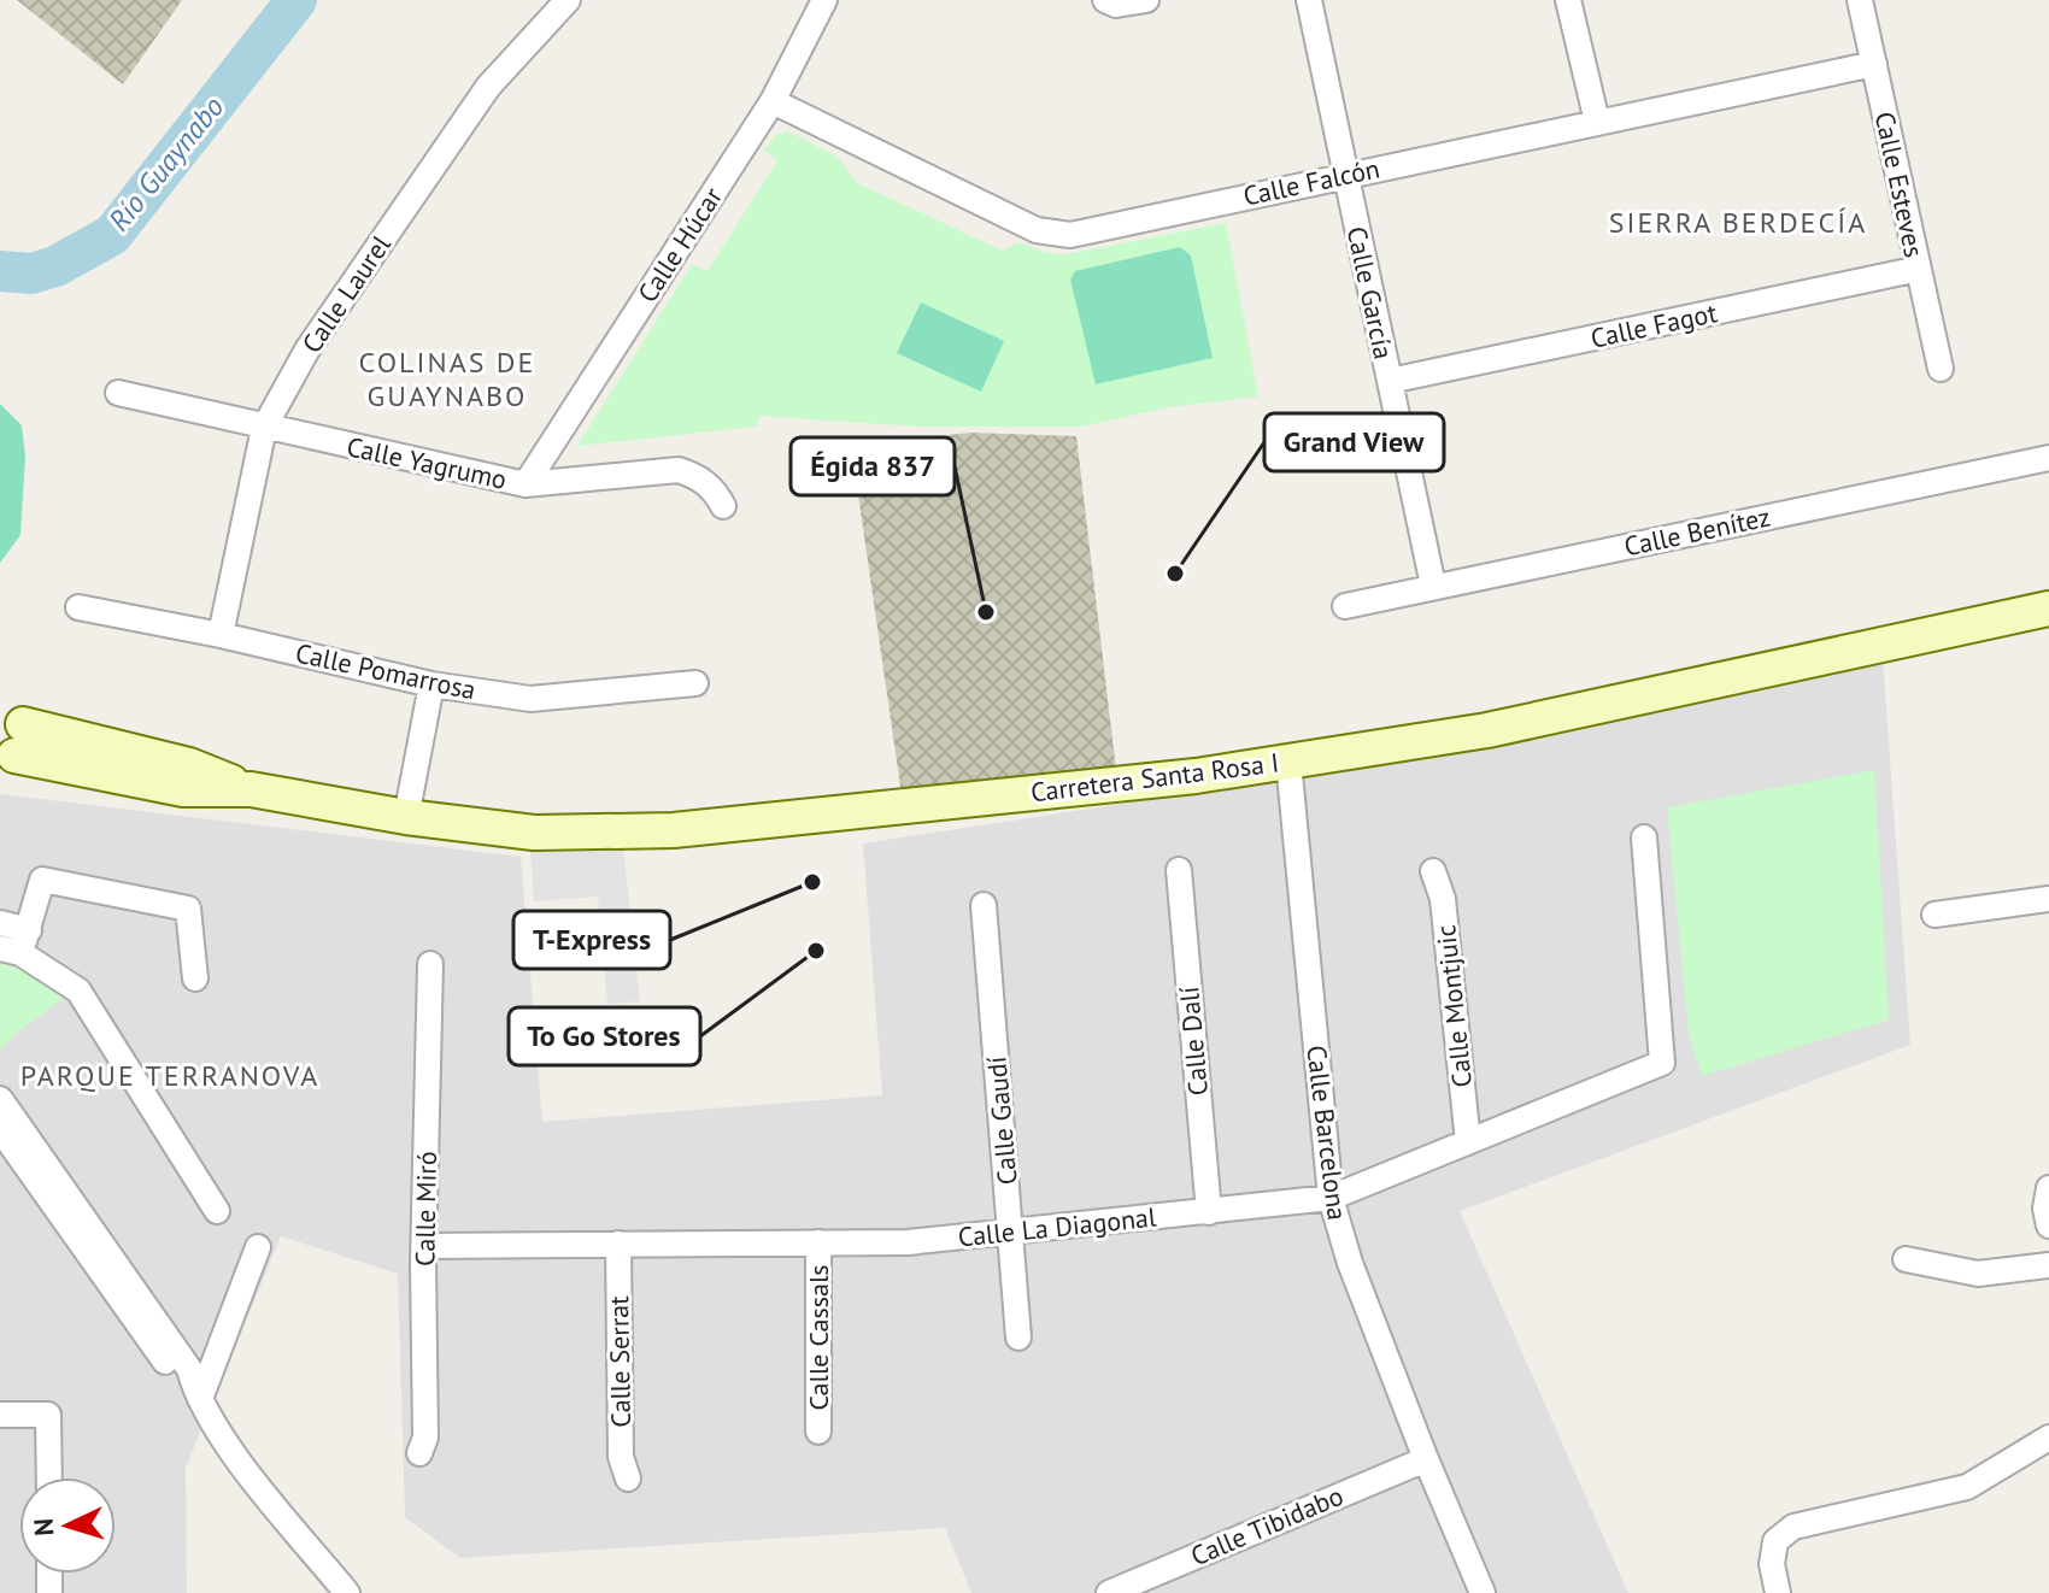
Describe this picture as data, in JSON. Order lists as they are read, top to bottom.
{
  "streets": {
    "street": [
      "Calle Falcón",
      "Calle Esteves",
      "Calle Húcar",
      "Calle García",
      "Calle Laurel",
      "Calle Fagot",
      "Calle Yagrumo",
      "Calle Benítez",
      "Calle Pomarrosa",
      "Carretera Santa Rosa I",
      "Calle Montjuic",
      "Calle Dalí",
      "Calle Gaudí",
      "Calle Barcelona",
      "Calle Miró",
      "Calle La Diagonal",
      "Calle Cassals",
      "Calle Serrat",
      "Calle Tibidabo"
    ]
  },
  "crossings": [
    ["Calle Falcón", "Calle Esteves"],
    ["Calle Falcón", "Calle Húcar"],
    ["Calle Falcón", "Calle García"],
    ["Calle Esteves", "Calle Fagot"],
    ["Calle Húcar", "Calle Yagrumo"],
    ["Calle García", "Calle Fagot"],
    ["Calle García", "Calle Benítez"],
    ["Calle Laurel", "Calle Yagrumo"],
    ["Calle Laurel", "Calle Pomarrosa"],
    ["Carretera Santa Rosa I", "Calle Barcelona"],
    ["Calle Montjuic", "Calle La Diagonal"],
    ["Calle Dalí", "Calle La Diagonal"],
    ["Calle Gaudí", "Calle La Diagonal"],
    ["Calle Barcelona", "Calle La Diagonal"],
    ["Calle Barcelona", "Calle Tibidabo"],
    ["Calle Miró", "Calle La Diagonal"],
    ["Calle La Diagonal", "Calle Cassals"],
    ["Calle La Diagonal", "Calle Serrat"]
  ],
  "districts": ["SIERRA BERDECÍA", "COLINAS DE GUAYNABO", "PARQUE TERRANOVA"],
  "water": ["Río Guaynabo"],
  "places": [
    "Grand View",
    "Égida 837",
    "T-Express",
    "To Go Stores"
  ],
  "north": "left"
}
